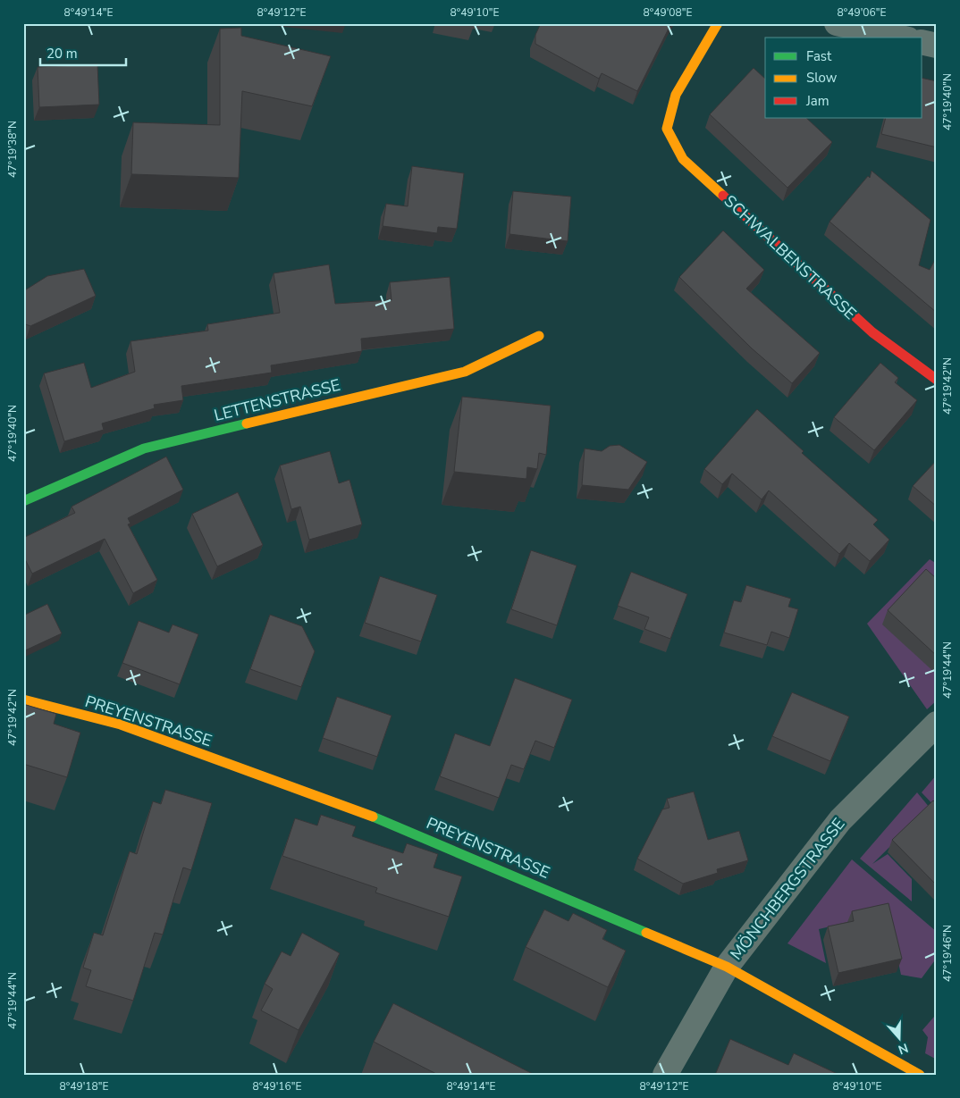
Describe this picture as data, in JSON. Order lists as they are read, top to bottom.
{
  "streets": {
    "street": [
      "SCHWALBENSTRASSE",
      "LETTENSTRASSE",
      "PREYENSTRASSE",
      "MÖNCHBERGSTRASSE"
    ]
  },
  "crossings": [
    ["PREYENSTRASSE", "MÖNCHBERGSTRASSE"]
  ],
  "legend": ["Fast", "Slow", "Jam"],
  "scale_bar": "20 m",
  "north": "bottom",
  "coordinates": [
    "8°49'14\"E",
    "8°49'12\"E",
    "8°49'10\"E",
    "8°49'08\"E",
    "8°49'06\"E",
    "47°19'40\"N",
    "47°19'38\"N",
    "47°19'42\"N",
    "47°19'44\"N",
    "47°19'46\"N",
    "8°49'18\"E",
    "8°49'16\"E"
  ]
}
